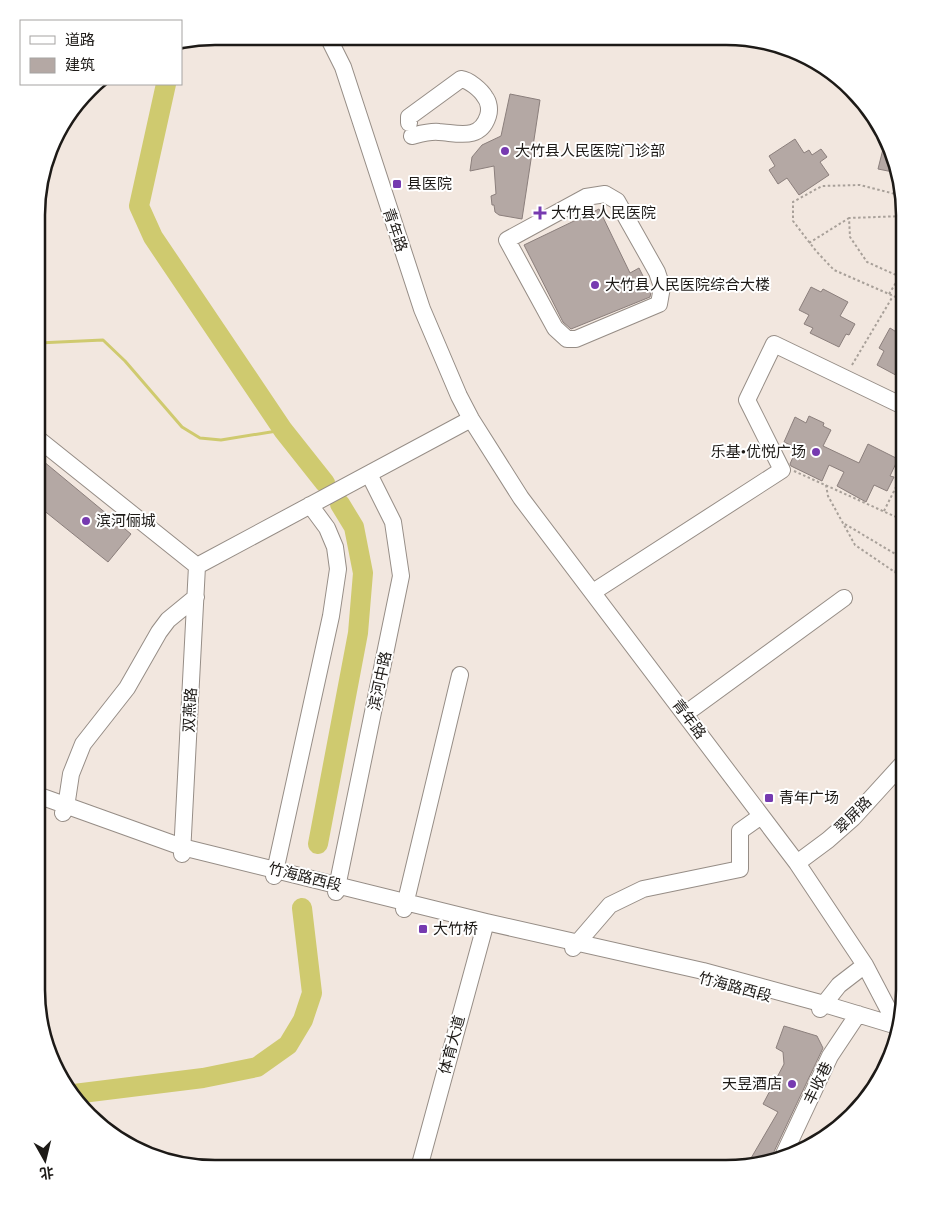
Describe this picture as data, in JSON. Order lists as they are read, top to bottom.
{
  "streets": {
    "street": [
      "青年路",
      "滨河中路",
      "双燕路",
      "翠屏路",
      "竹海路西段",
      "体育大道",
      "丰收巷"
    ]
  },
  "crossings": [
    ["青年路", "翠屏路"],
    ["滨河中路", "竹海路西段"],
    ["双燕路", "竹海路西段"],
    ["竹海路西段", "体育大道"],
    ["竹海路西段", "丰收巷"]
  ],
  "places": {
    "other": [
      "大竹县人民医院门诊部",
      "大竹县人民医院综合大楼",
      "乐基•优悦广场",
      "滨河俪城",
      "天昱酒店"
    ],
    "transit": ["县医院", "青年广场", "大竹桥"],
    "health": ["大竹县人民医院"]
  },
  "legend": ["道路", "建筑"],
  "north": "bottom"
}
